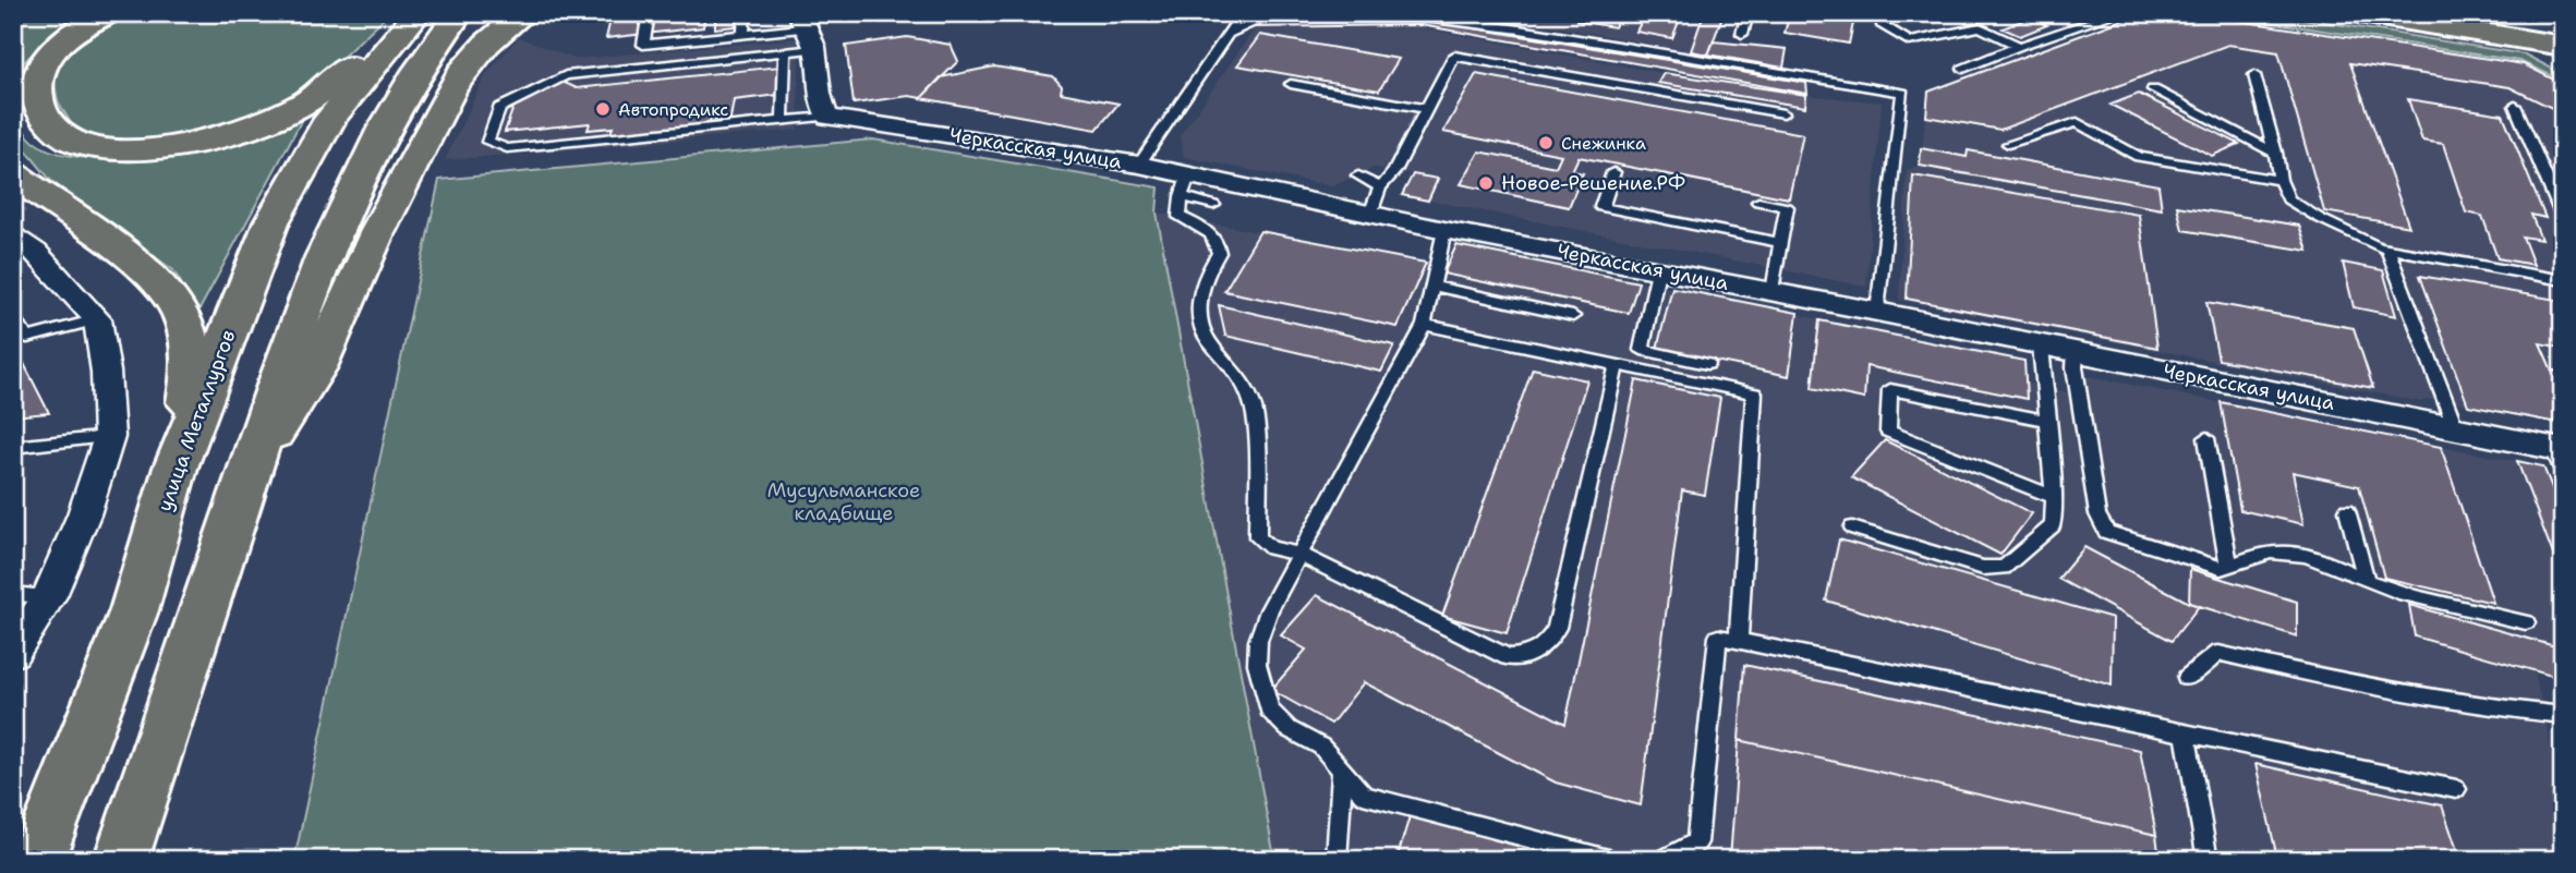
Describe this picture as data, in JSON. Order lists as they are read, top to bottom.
{
  "streets": {
    "main road": ["улица Металлургов"],
    "street": ["Черкасская улица"]
  },
  "parks": ["Мусульманское кладбище"],
  "places": ["Автопродикс", "Снежинка", "Новое-Решение.РФ"]
}
